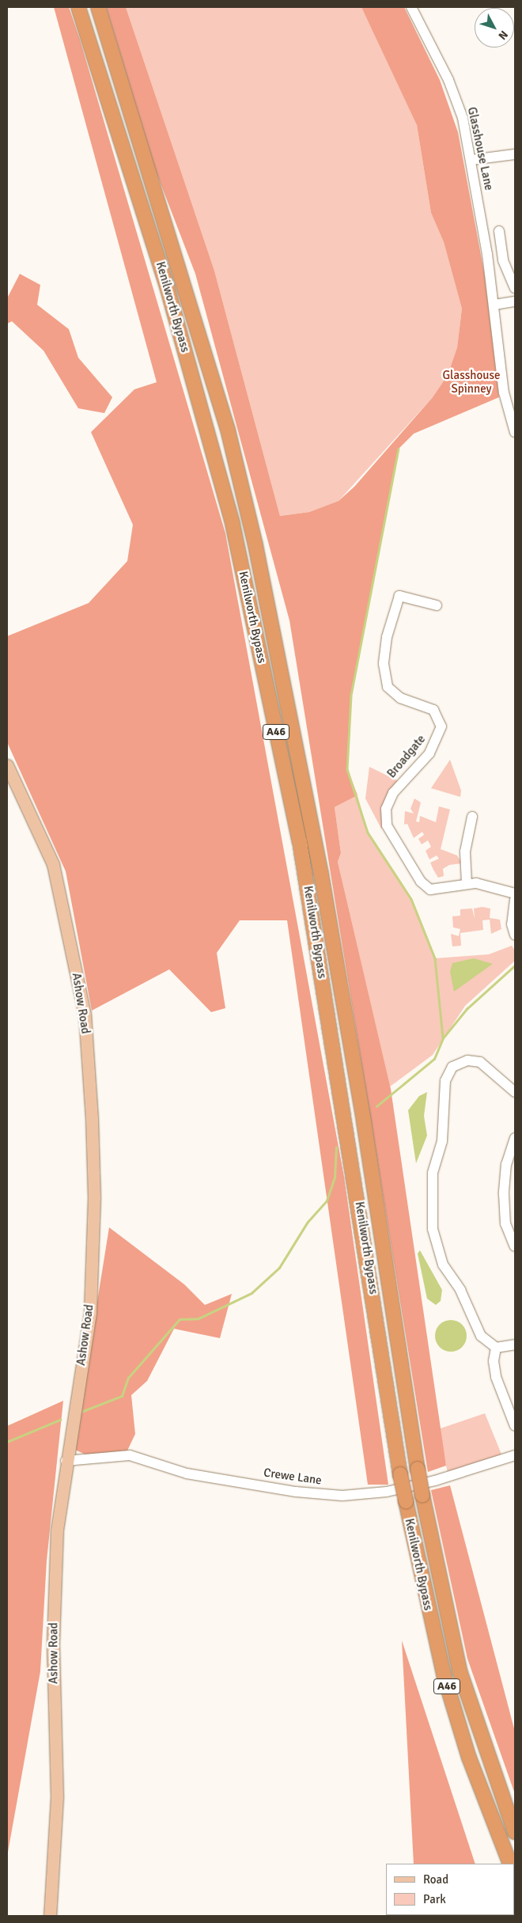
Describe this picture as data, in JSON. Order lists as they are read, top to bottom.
{
  "streets": {
    "highway": ["Kenilworth Bypass", "A46"],
    "main road": ["Ashow Road"],
    "street": ["Glasshouse Lane", "Broadgate", "Crewe Lane"]
  },
  "crossings": [
    ["Ashow Road", "Crewe Lane"]
  ],
  "parks": ["Glasshouse Spinney"],
  "legend": ["Road", "Park"],
  "north": "bottom right"
}
